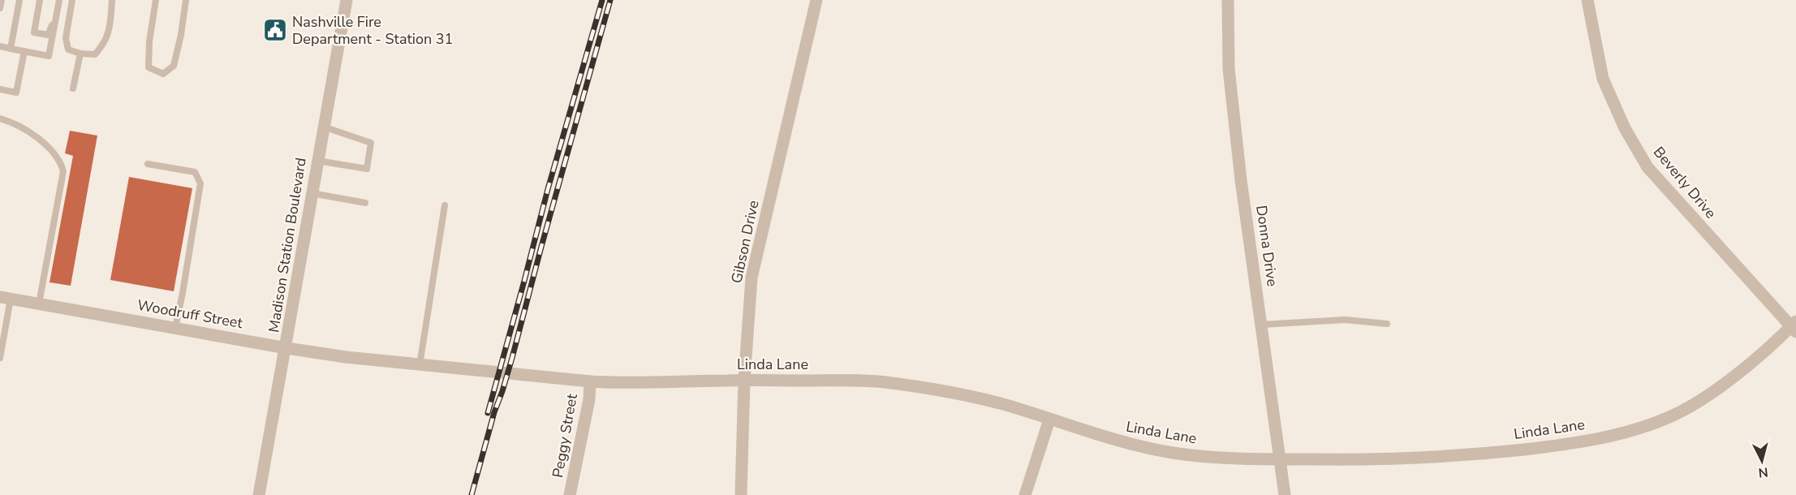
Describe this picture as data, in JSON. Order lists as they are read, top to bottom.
{
  "streets": {
    "street": [
      "Beverly Drive",
      "Gibson Drive",
      "Madison Station Boulevard",
      "Donna Drive",
      "Woodruff Street",
      "Linda Lane",
      "Peggy Street"
    ]
  },
  "crossings": [
    ["Beverly Drive", "Linda Lane"],
    ["Gibson Drive", "Linda Lane"],
    ["Madison Station Boulevard", "Woodruff Street"],
    ["Donna Drive", "Linda Lane"],
    ["Woodruff Street", "Linda Lane"],
    ["Linda Lane", "Peggy Street"]
  ],
  "places": {
    "public building": ["Nashville Fire Department - Station 31"]
  },
  "north": "bottom"
}
